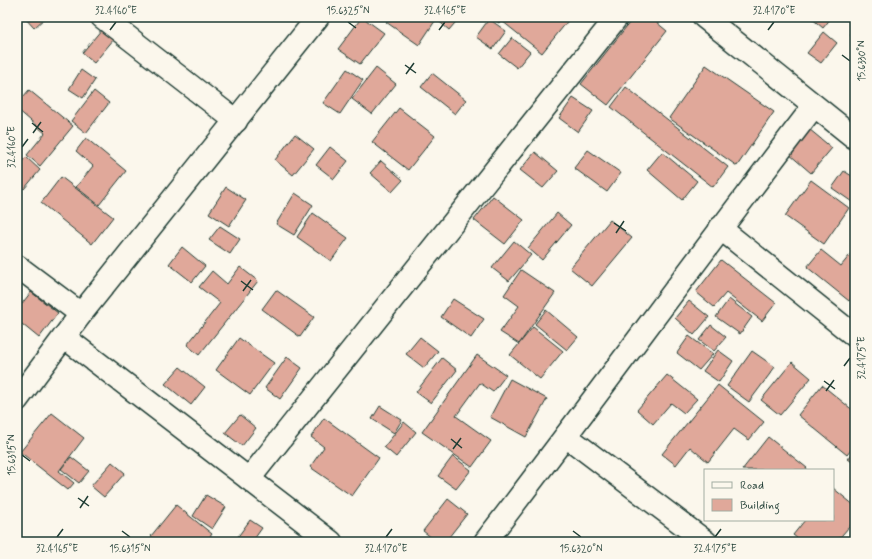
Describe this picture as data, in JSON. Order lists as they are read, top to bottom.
{
  "legend": ["Road", "Building"],
  "coordinates": [
    "32.4160°E",
    "15.6325°N",
    "32.4165°E",
    "32.4170°E",
    "15.6330°N",
    "32.4175°E",
    "15.6315°N",
    "15.6320°N"
  ]
}
